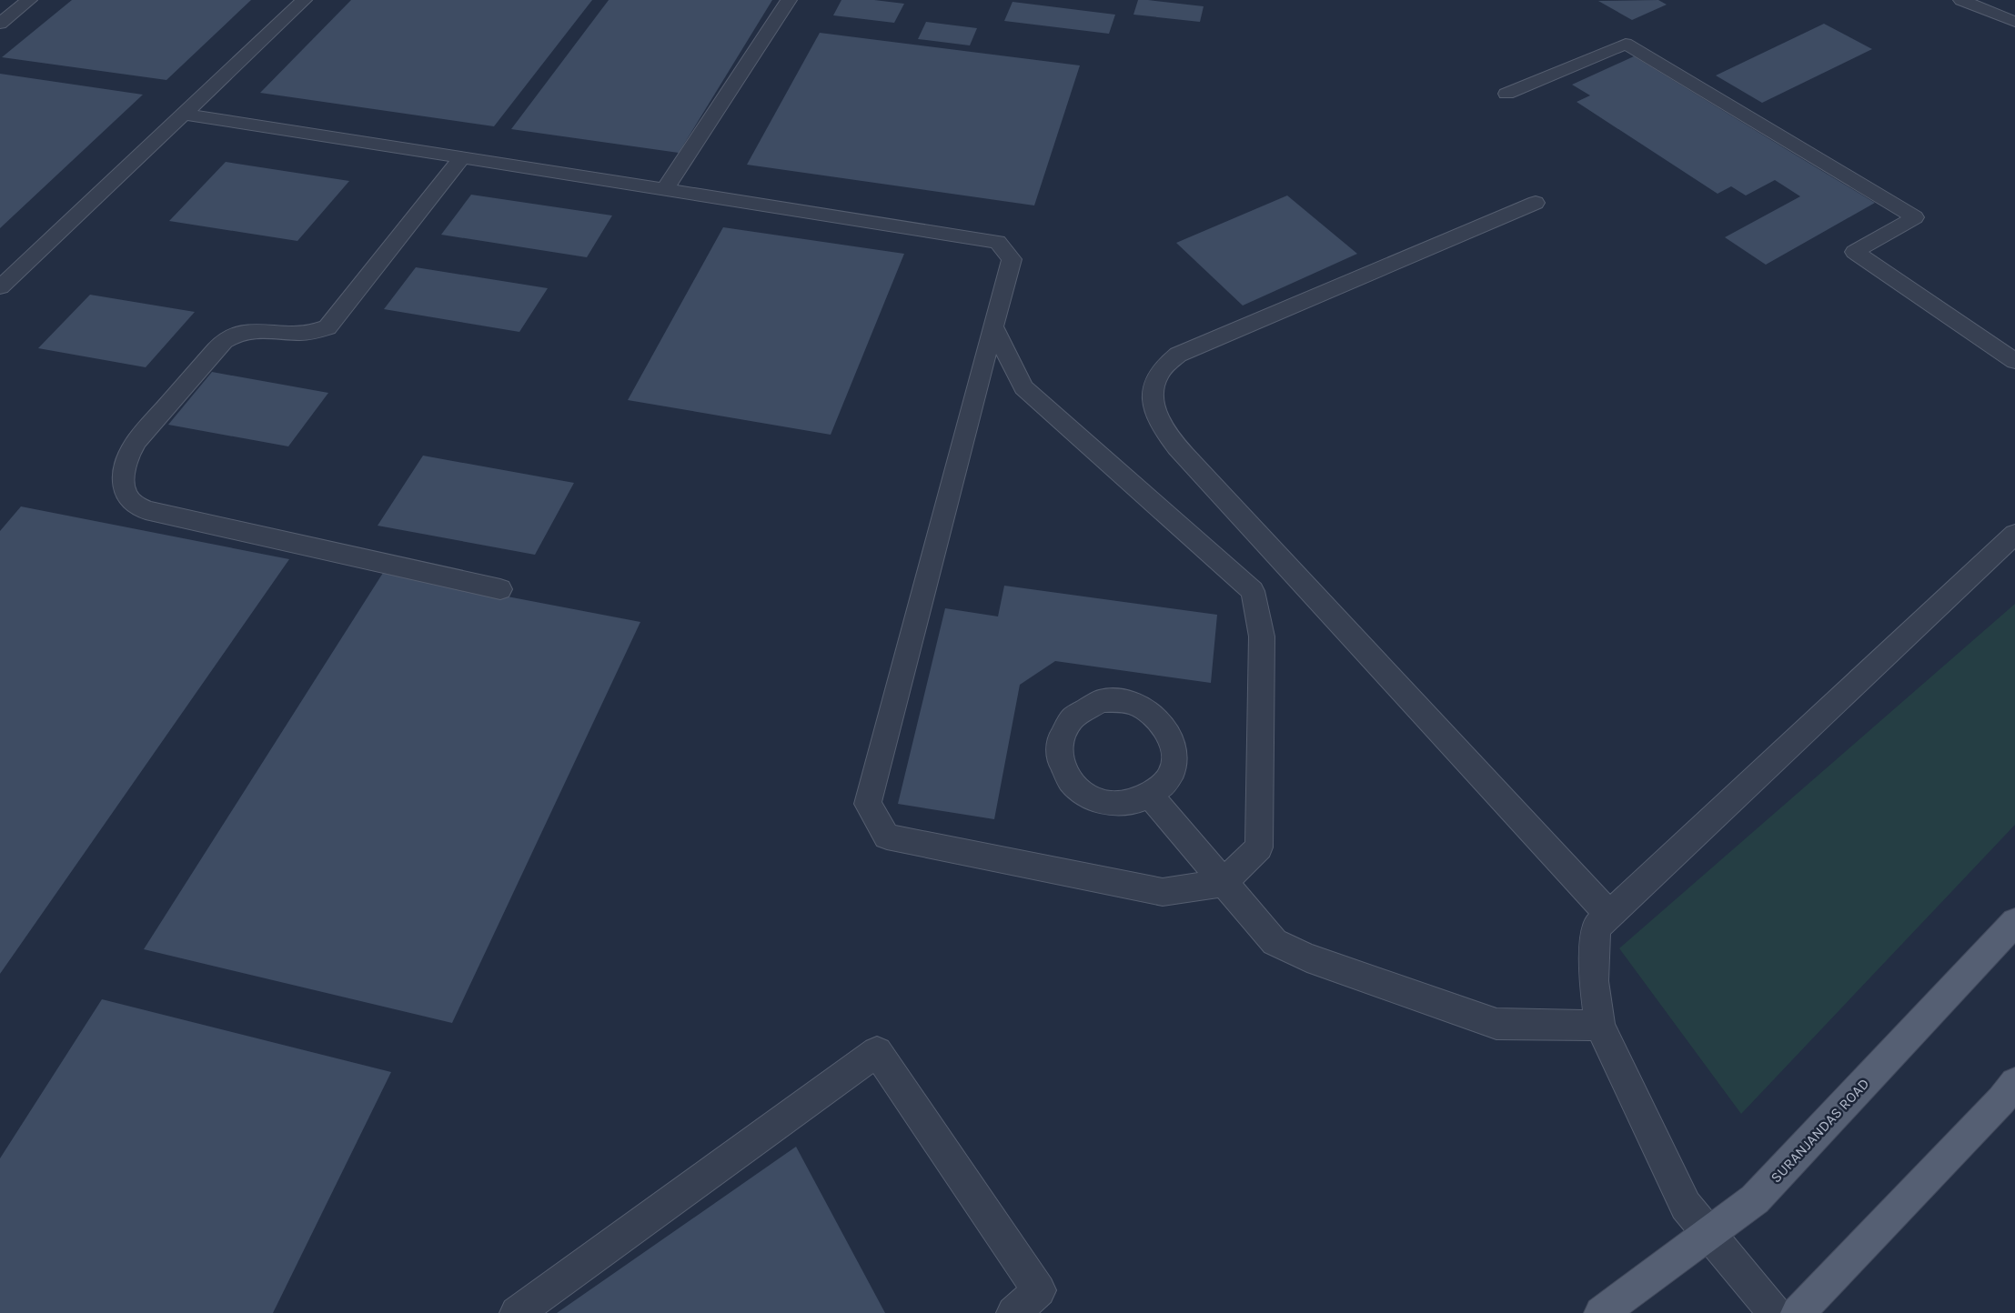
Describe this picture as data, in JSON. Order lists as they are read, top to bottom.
{
  "streets": {
    "main road": ["SURANJANDAS ROAD"]
  }
}
